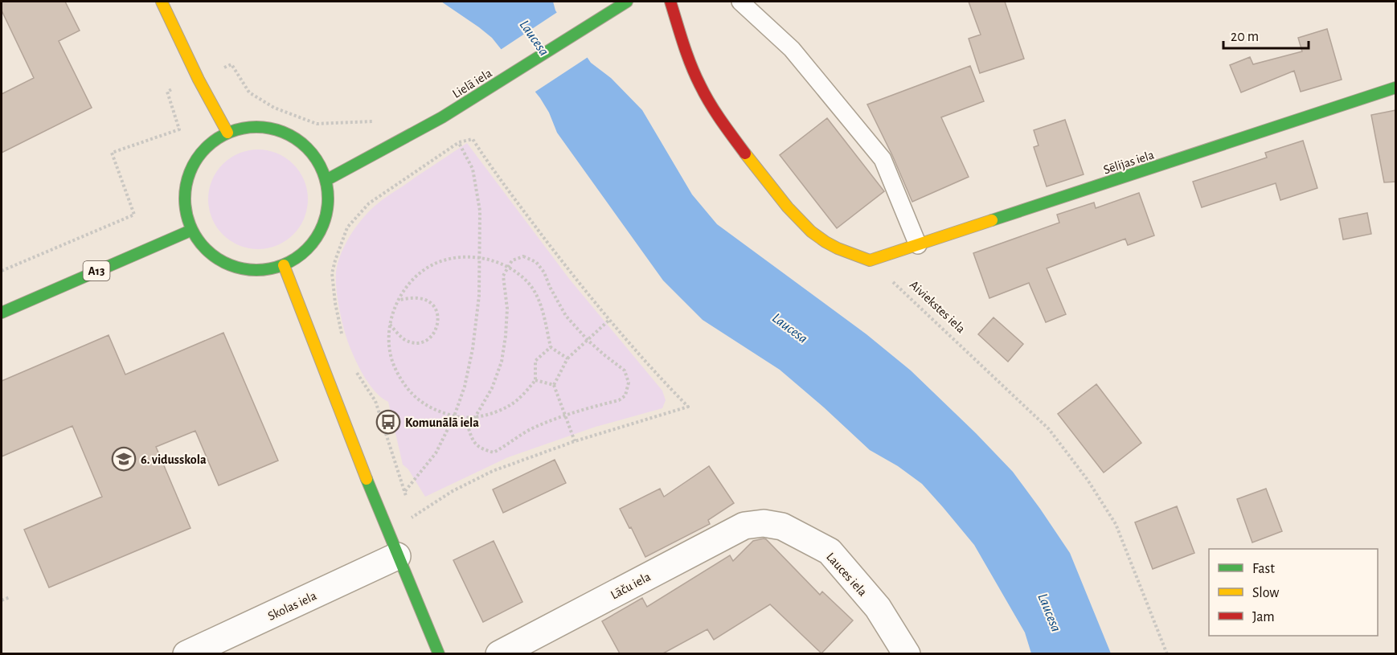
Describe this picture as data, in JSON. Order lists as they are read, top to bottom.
{
  "streets": {
    "street": [
      "Lielā iela",
      "Sēlijas iela",
      "A13",
      "Lauces iela",
      "Lāču iela",
      "Skolas iela"
    ],
    "path": ["Aiviekstes iela"]
  },
  "crossings": [
    ["Lielā iela", "A13"],
    ["Sēlijas iela", "Aiviekstes iela"],
    ["Lauces iela", "Lāču iela"]
  ],
  "water": ["Laucesa"],
  "places": {
    "bus stop": ["Komunālā iela"],
    "school or university": ["6. vidusskola"]
  },
  "legend": ["Fast", "Slow", "Jam"],
  "scale_bar": "20 m"
}
